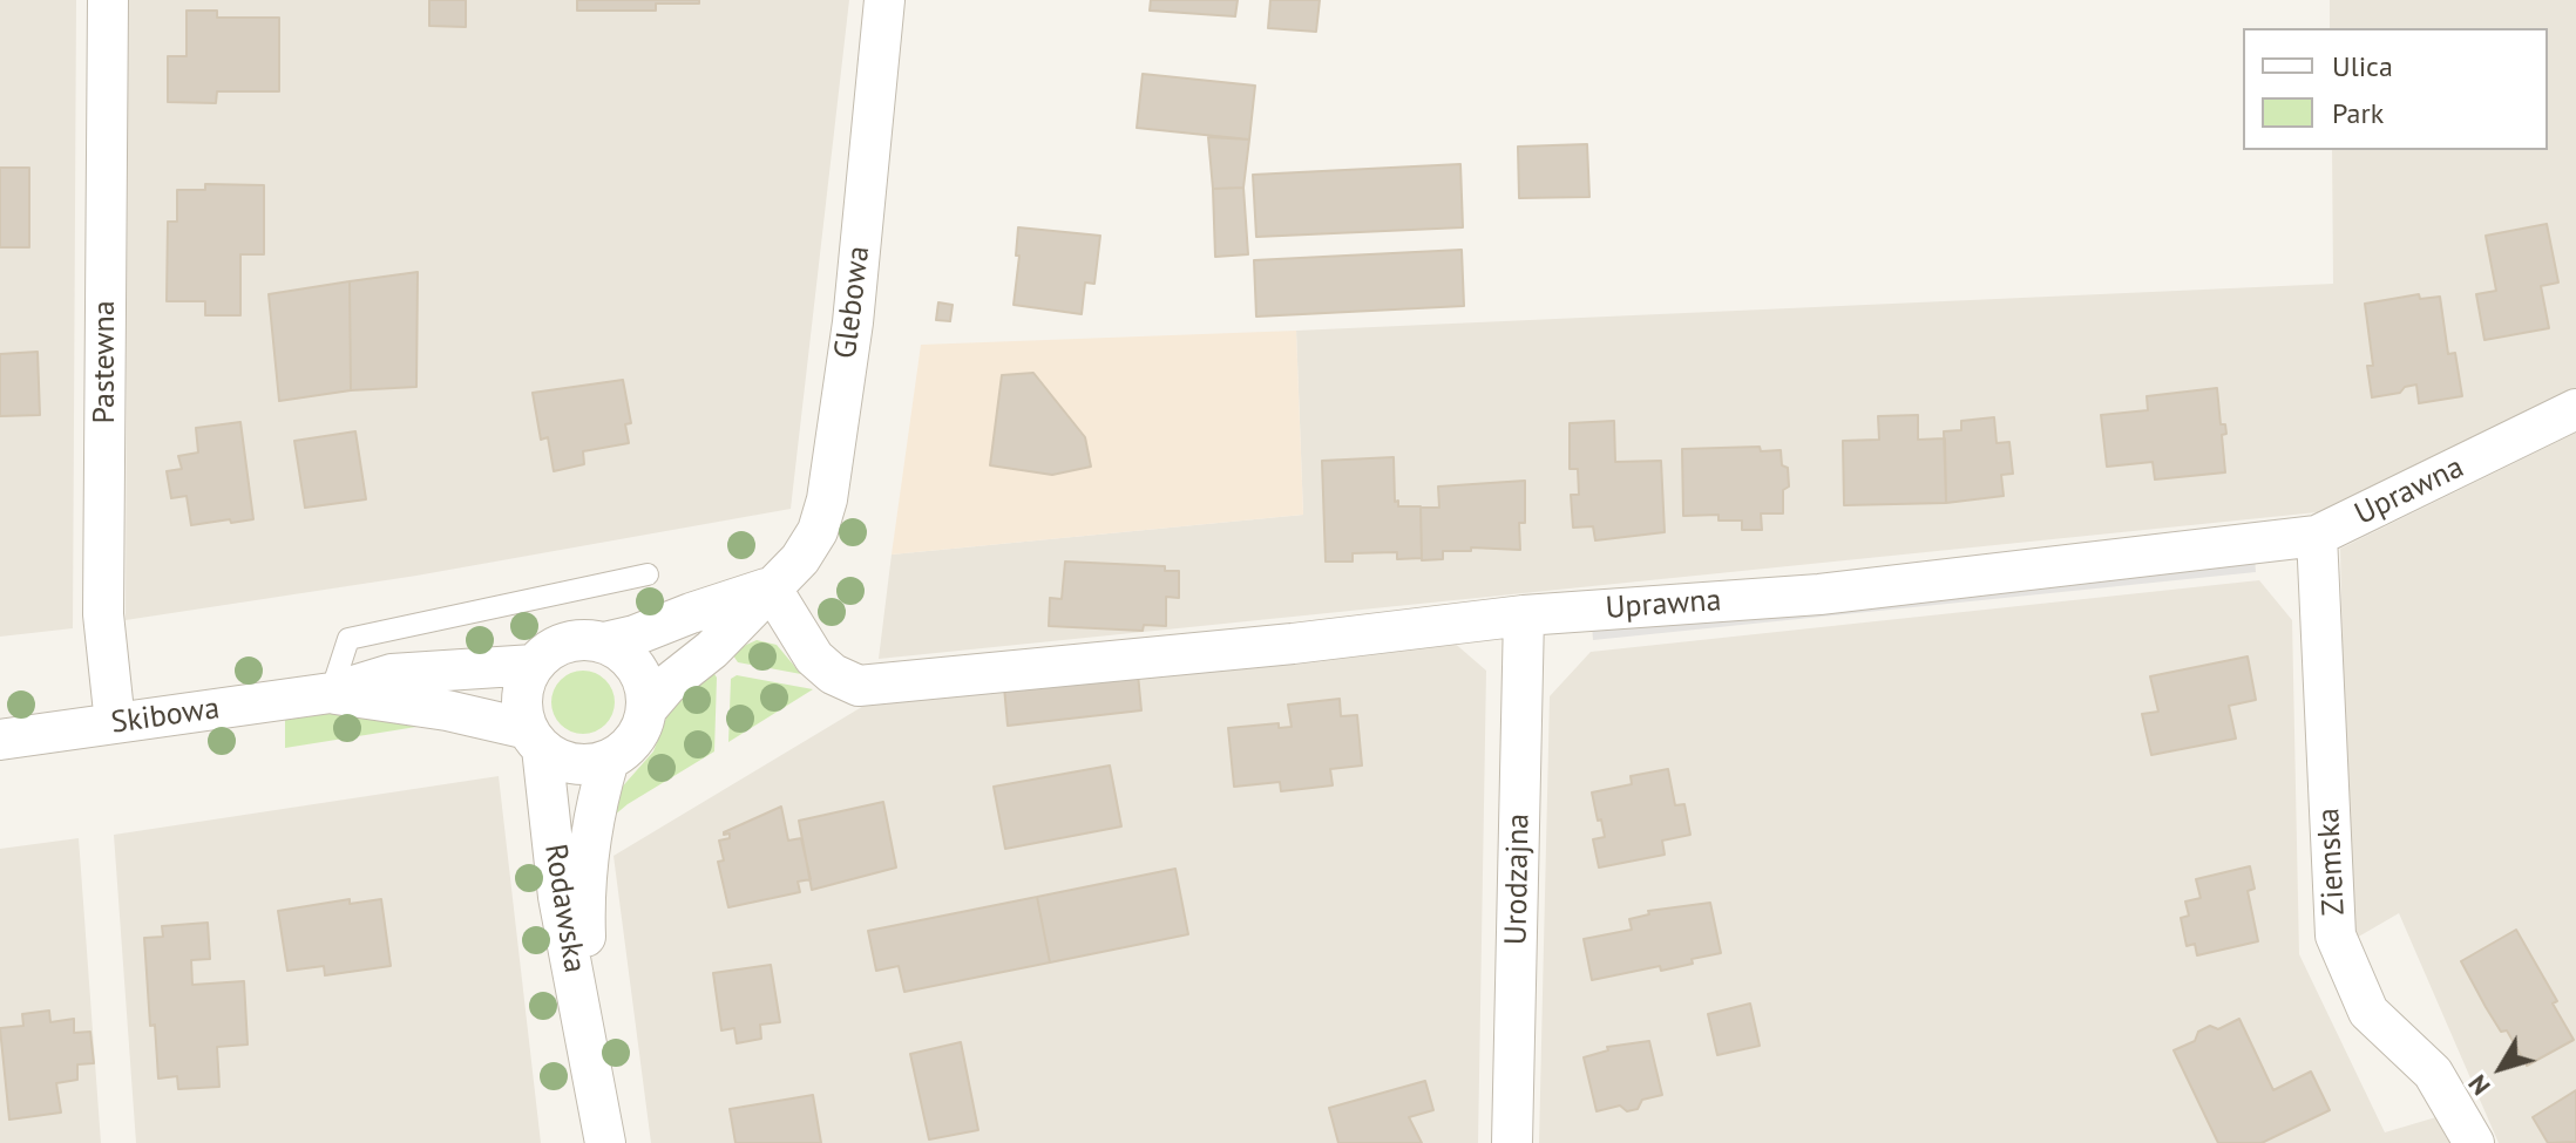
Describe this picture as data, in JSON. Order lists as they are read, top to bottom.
{
  "streets": {
    "street": [
      "Glebowa",
      "Pastewna",
      "Uprawna",
      "Skibowa",
      "Ziemska",
      "Urodzajna",
      "Rodawska"
    ]
  },
  "crossings": [
    ["Glebowa", "Uprawna"],
    ["Glebowa", "Skibowa"],
    ["Glebowa", "Rodawska"],
    ["Pastewna", "Skibowa"],
    ["Uprawna", "Ziemska"],
    ["Uprawna", "Urodzajna"],
    ["Skibowa", "Rodawska"]
  ],
  "legend": ["Ulica", "Park"],
  "north": "bottom left"
}
